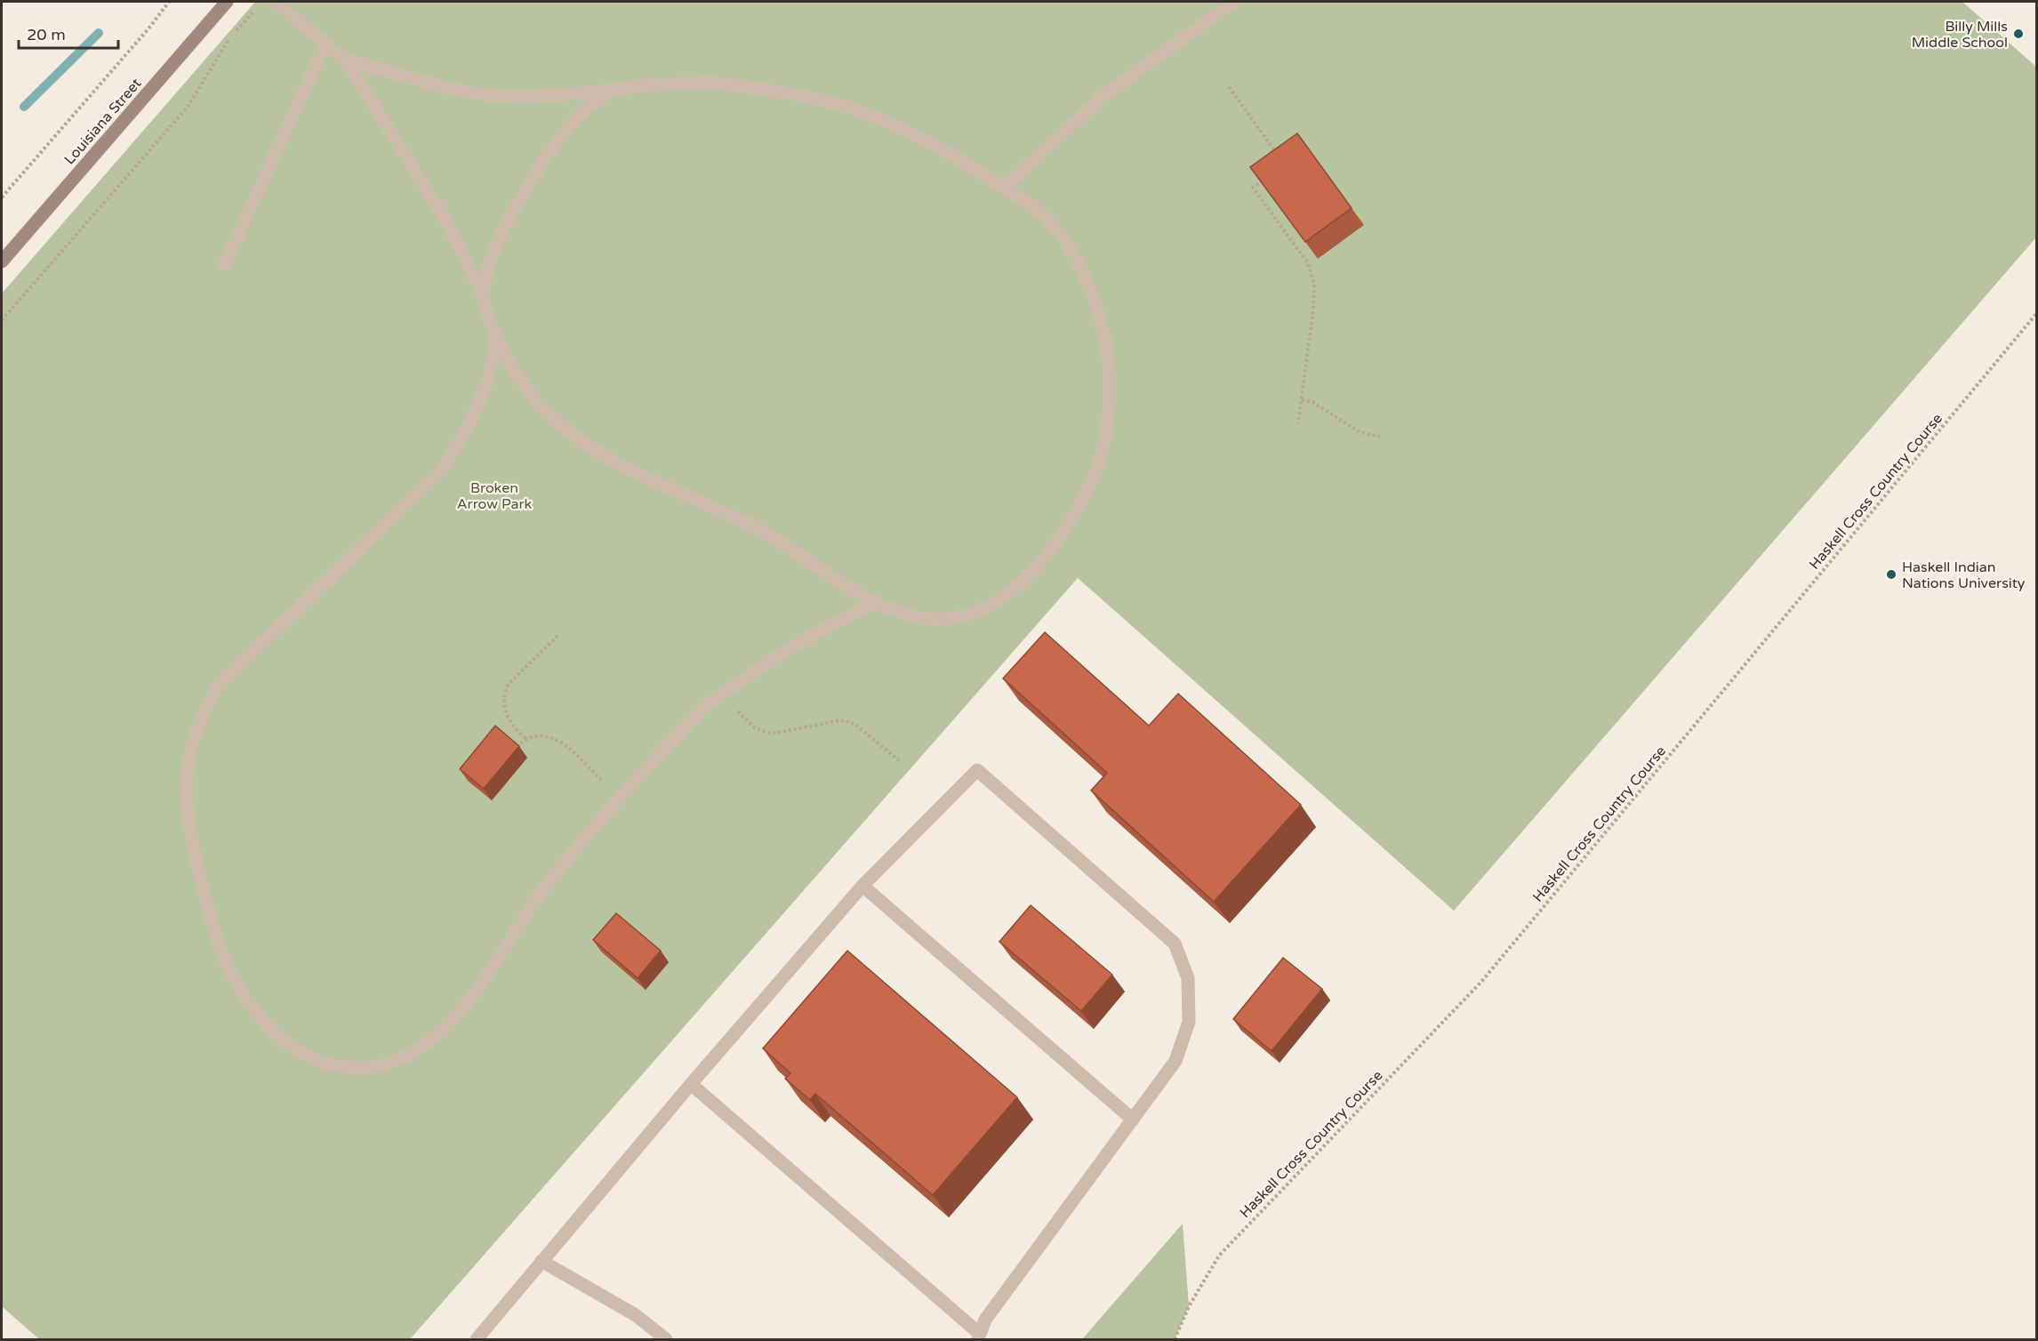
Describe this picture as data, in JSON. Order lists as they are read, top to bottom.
{
  "streets": {
    "main road": ["Louisiana Street"],
    "path": ["Haskell Cross Country Course"]
  },
  "parks": ["Broken Arrow Park"],
  "places": ["Billy Mills Middle School", "Haskell Indian Nations University"],
  "scale_bar": "20 m"
}
